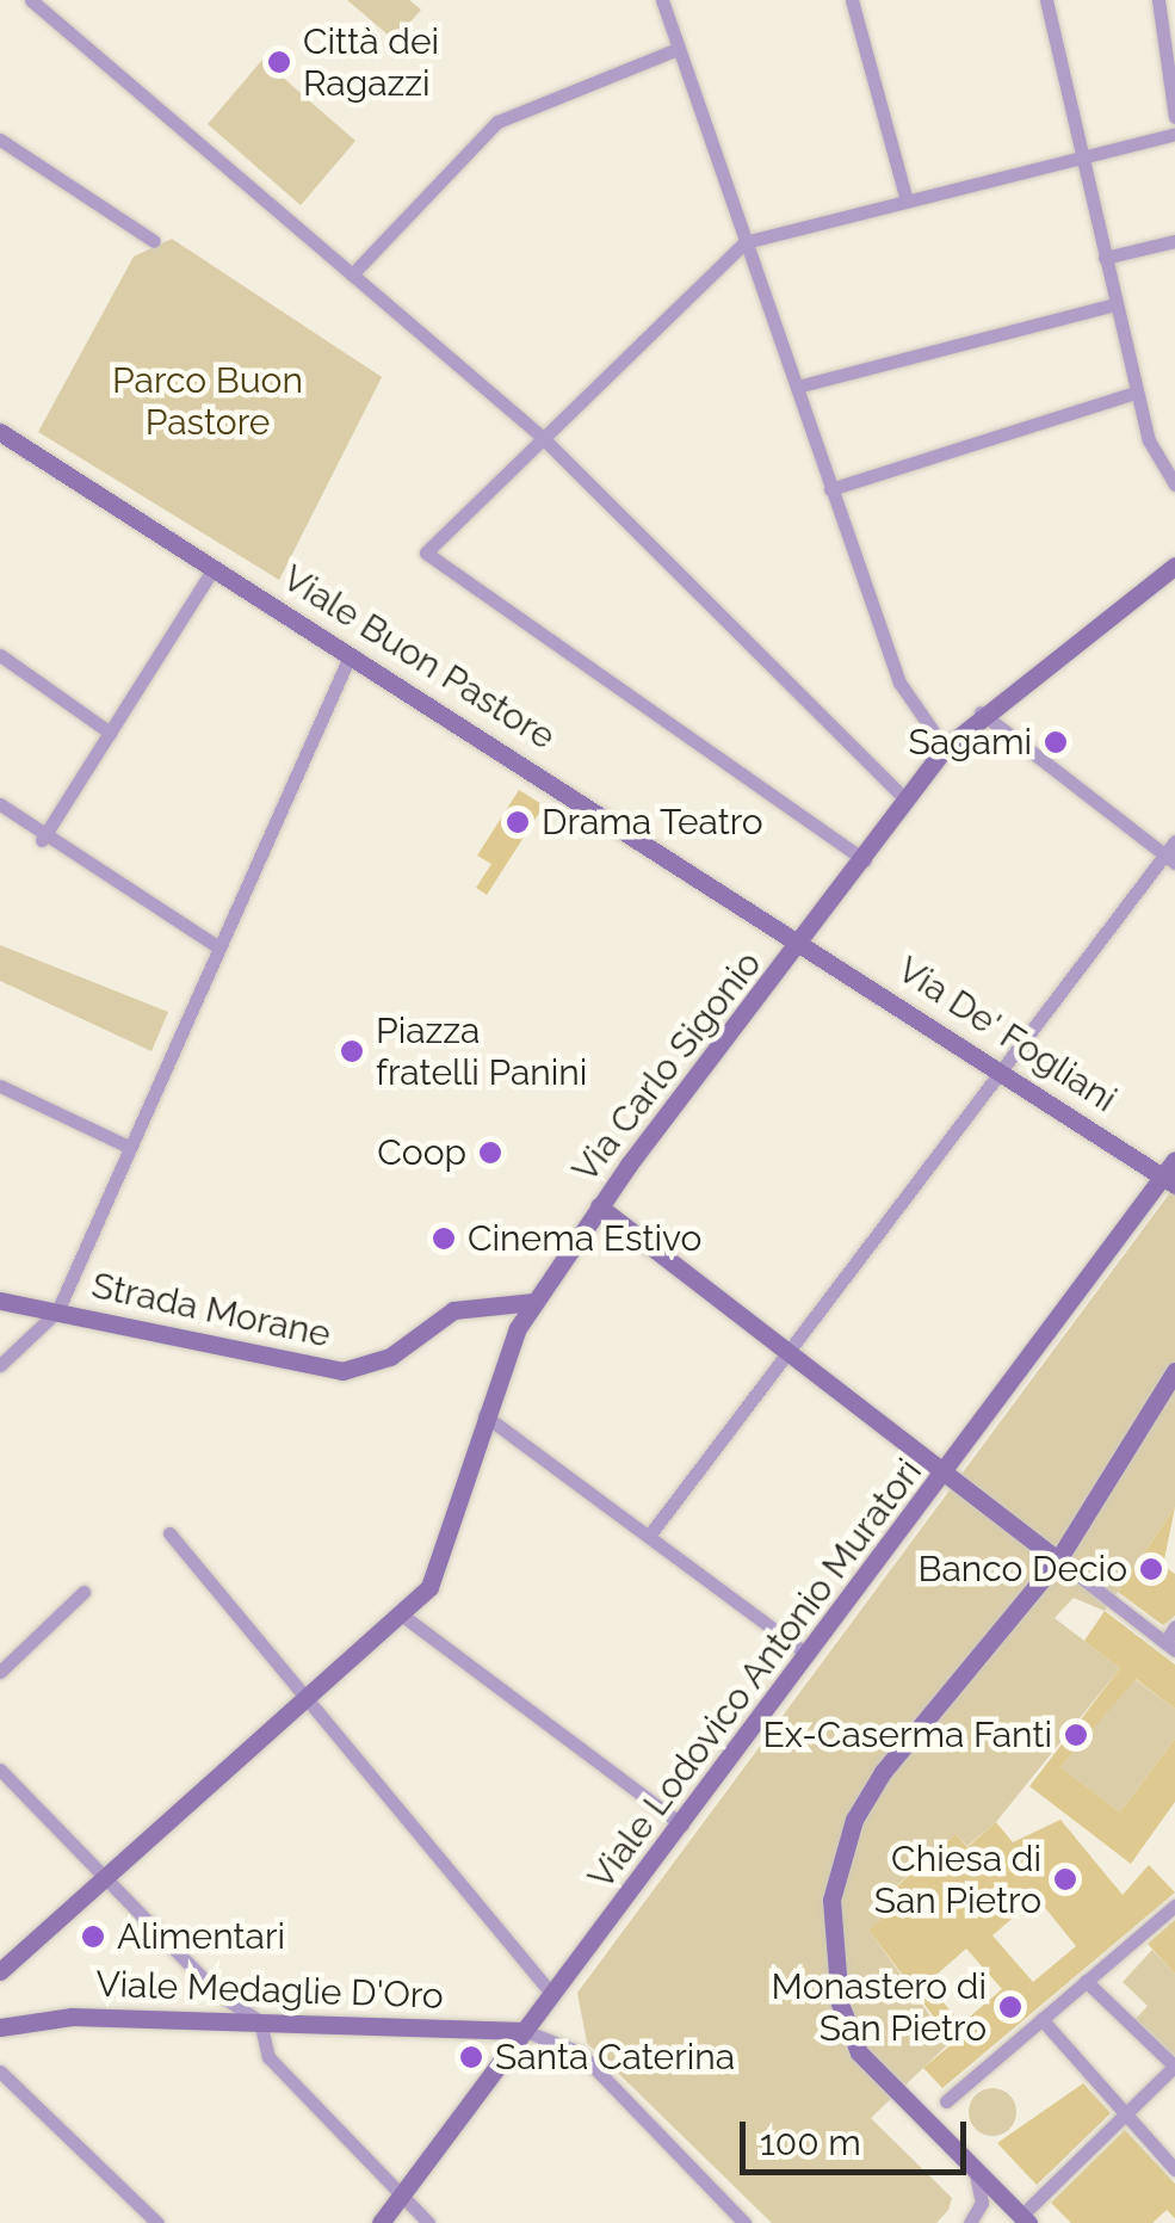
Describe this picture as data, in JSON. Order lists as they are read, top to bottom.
{
  "streets": {
    "street": [
      "Viale Buon Pastore",
      "Via De' Fogliani",
      "Via Carlo Sigonio",
      "Strada Morane",
      "Viale Lodovico Antonio Muratori",
      "Viale Medaglie D'Oro"
    ]
  },
  "crossings": [
    ["Viale Buon Pastore", "Via De' Fogliani"],
    ["Viale Buon Pastore", "Via Carlo Sigonio"],
    ["Via De' Fogliani", "Via Carlo Sigonio"],
    ["Via De' Fogliani", "Viale Lodovico Antonio Muratori"],
    ["Via Carlo Sigonio", "Strada Morane"],
    ["Viale Lodovico Antonio Muratori", "Viale Medaglie D'Oro"]
  ],
  "parks": ["Parco Buon Pastore"],
  "places": [
    "Città dei Ragazzi",
    "Sagami",
    "Drama Teatro",
    "Piazza fratelli Panini",
    "Coop",
    "Cinema Estivo",
    "Banco Decio",
    "Ex-Caserma Fanti",
    "Chiesa di San Pietro",
    "Alimentari",
    "Monastero di San Pietro",
    "Santa Caterina"
  ],
  "scale_bar": "100 m"
}
